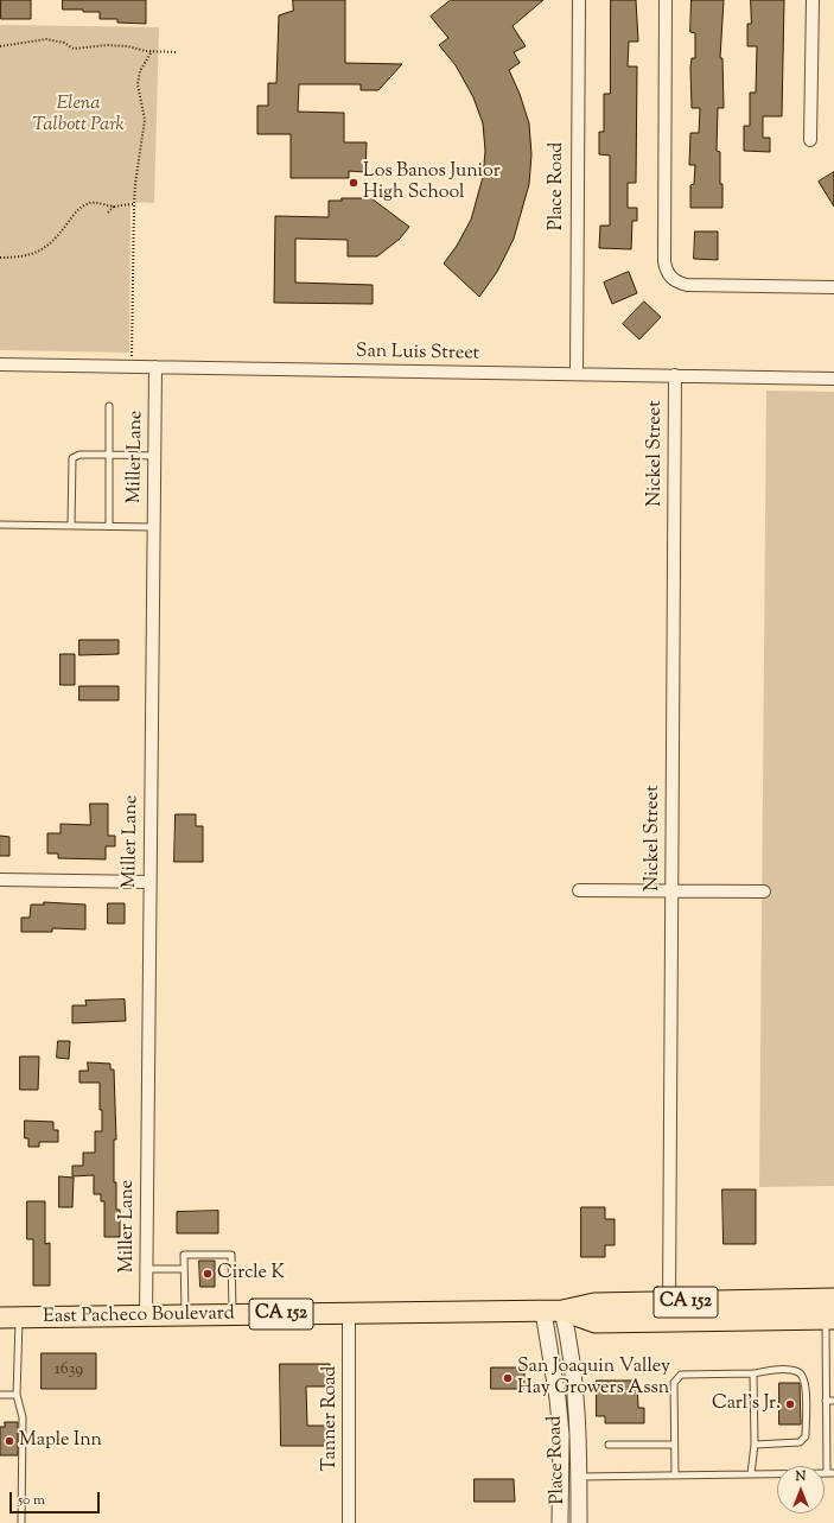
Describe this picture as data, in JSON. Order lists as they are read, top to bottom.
{
  "streets": {
    "highway": ["CA 152", "East Pacheco Boulevard"],
    "street": [
      "Place Road",
      "San Luis Street",
      "Nickel Street",
      "Miller Lane",
      "Tanner Road"
    ]
  },
  "crossings": [
    ["Place Road", "San Luis Street"],
    ["Place Road", "East Pacheco Boulevard"],
    ["San Luis Street", "Nickel Street"],
    ["San Luis Street", "Miller Lane"],
    ["Nickel Street", "East Pacheco Boulevard"],
    ["Miller Lane", "East Pacheco Boulevard"],
    ["East Pacheco Boulevard", "Tanner Road"]
  ],
  "parks": ["Elena Talbott Park"],
  "places": [
    "Los Banos Junior High School",
    "Circle K",
    "San Joaquin Valley Hay Growers Assn",
    "Carl's Jr.",
    "Maple Inn"
  ],
  "house_numbers": ["1639"],
  "scale_bar": "50 m",
  "north": "top"
}
